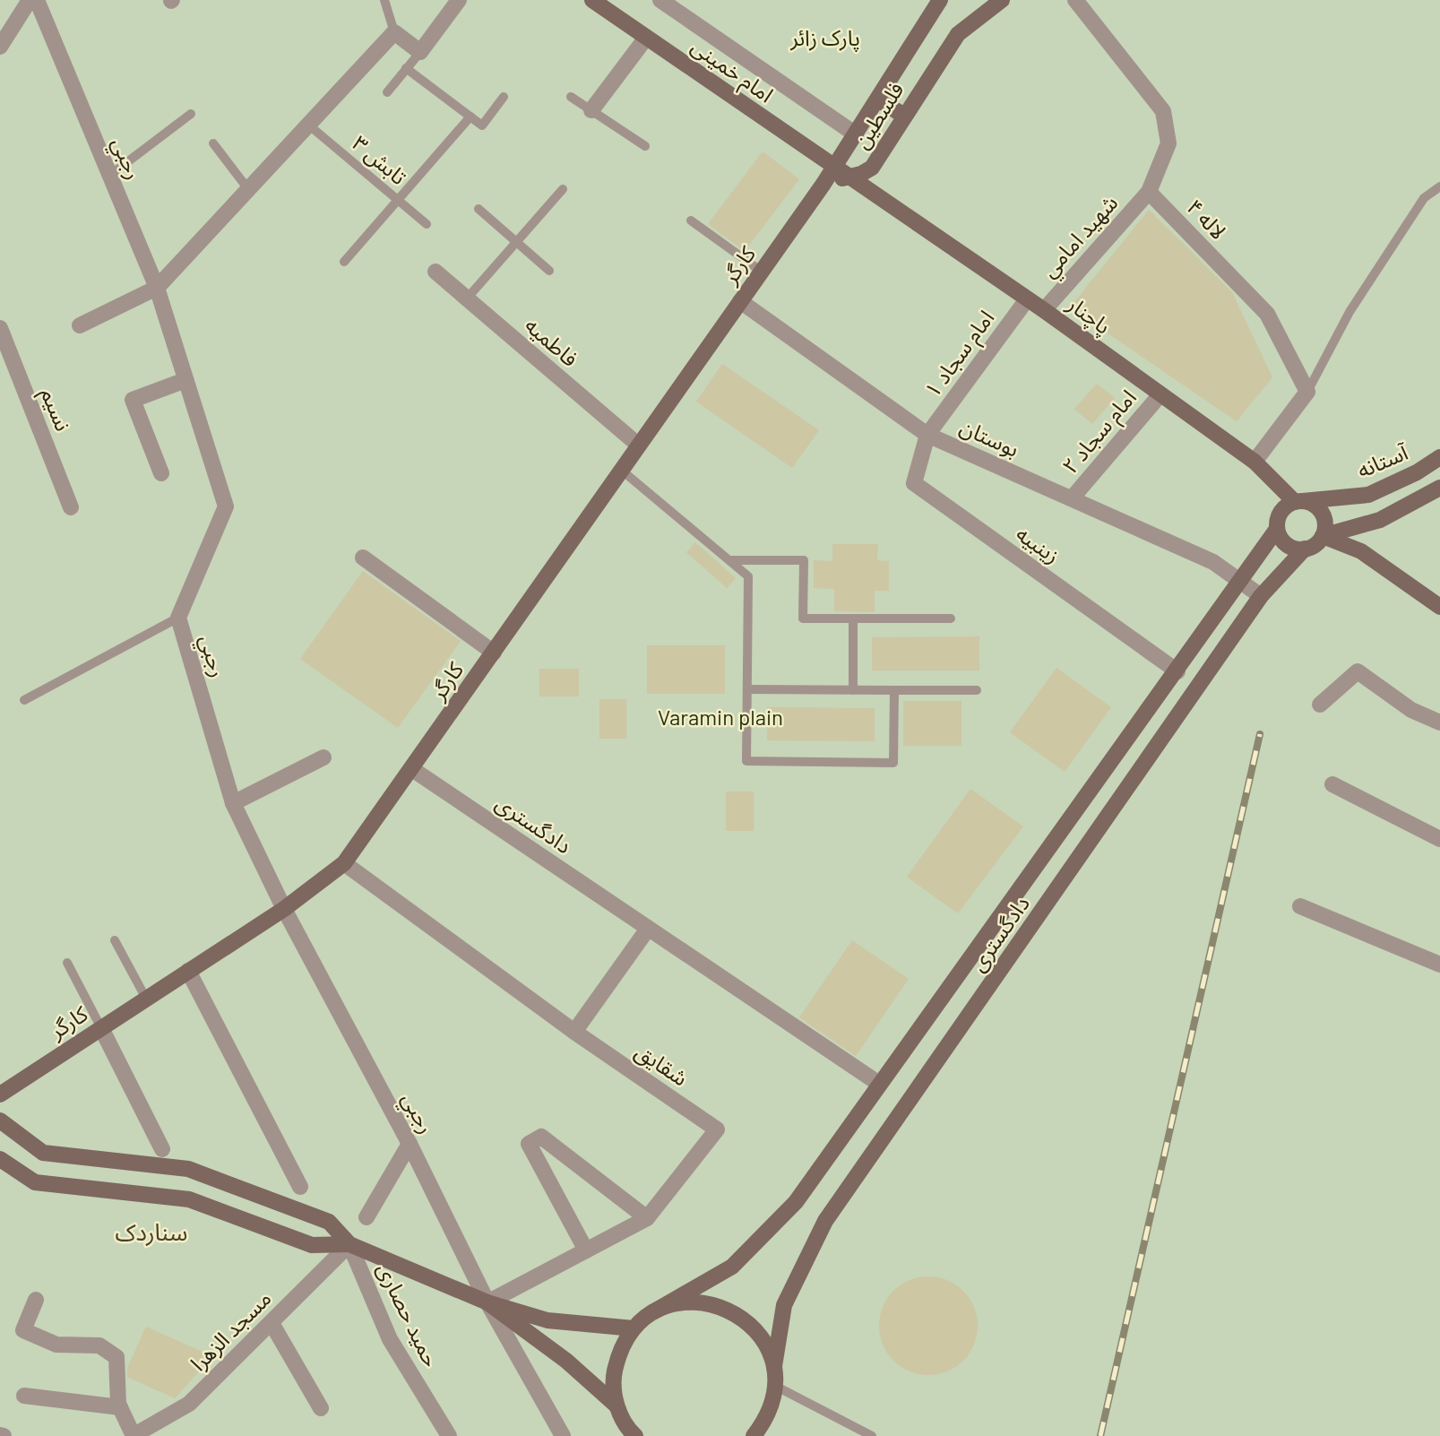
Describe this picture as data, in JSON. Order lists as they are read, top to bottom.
{
  "streets": {
    "main road": [
      "امام خمینی",
      "فلسطین",
      "کارگر",
      "پاچنار",
      "آستانه",
      "دادگستری"
    ],
    "street": [
      "رجبي",
      "لاله ۴",
      "شهيد امامي",
      "فاطميه",
      "امام سجاد ۱",
      "نسيم",
      "امام سجاد ۲",
      "بوستان",
      "زينبيه",
      "شقايق",
      "حمید حصاری",
      "مسجد الزهرا"
    ],
    "lane": ["تابش ۳"]
  },
  "crossings": [
    ["امام خمینی", "فلسطین"],
    ["امام خمینی", "پاچنار"],
    ["فلسطین", "کارگر"],
    ["فلسطین", "پاچنار"],
    ["رجبي", "کارگر"],
    ["رجبي", "شقايق"],
    ["لاله ۴", "شهيد امامي"],
    ["شهيد امامي", "پاچنار"],
    ["کارگر", "فاطميه"],
    ["کارگر", "بوستان"],
    ["کارگر", "دادگستری"],
    ["کارگر", "شقايق"],
    ["پاچنار", "امام سجاد ۱"],
    ["پاچنار", "امام سجاد ۲"],
    ["پاچنار", "آستانه"],
    ["پاچنار", "دادگستری"],
    ["امام سجاد ۱", "بوستان"],
    ["امام سجاد ۱", "زينبيه"],
    ["امام سجاد ۲", "بوستان"],
    ["بوستان", "زينبيه"],
    ["بوستان", "دادگستری"],
    ["آستانه", "دادگستری"],
    ["زينبيه", "دادگستری"],
    ["حمید حصاری", "مسجد الزهرا"]
  ],
  "districts": ["سناردک"],
  "parks": ["پارک زائر", "Varamin plain"]
}
